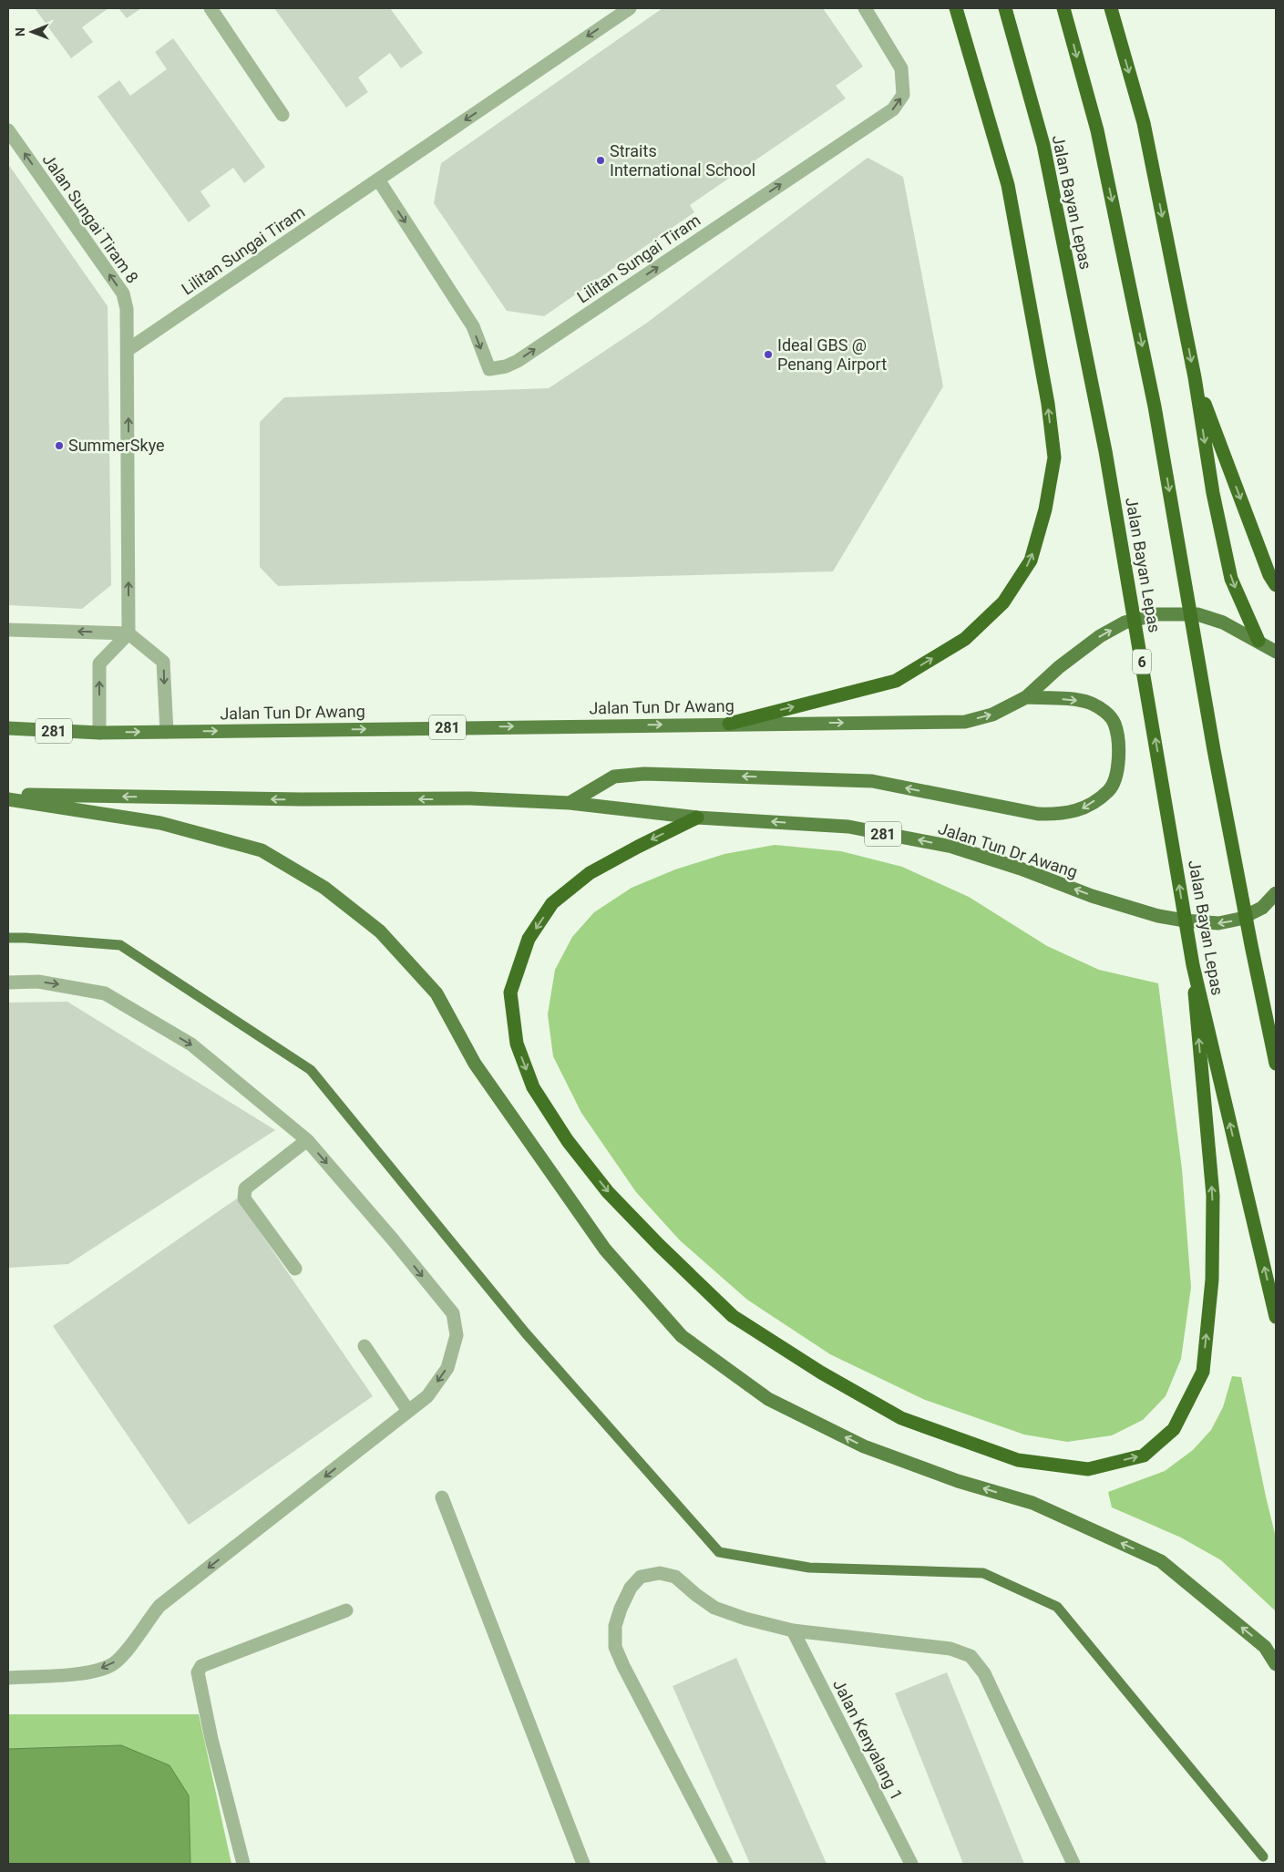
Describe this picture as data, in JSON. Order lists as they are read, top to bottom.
{
  "streets": {
    "highway": ["Jalan Bayan Lepas", "6"],
    "main road": ["Jalan Tun Dr Awang", "281"],
    "street": ["Jalan Sungai Tiram 8", "Lilitan Sungai Tiram", "Jalan Kenyalang 1"]
  },
  "crossings": [
    ["Jalan Sungai Tiram 8", "Lilitan Sungai Tiram"]
  ],
  "one_way": ["Jalan Sungai Tiram 8"],
  "places": ["Straits International School", "Ideal GBS @ Penang Airport", "SummerSkye"],
  "north": "left"
}
